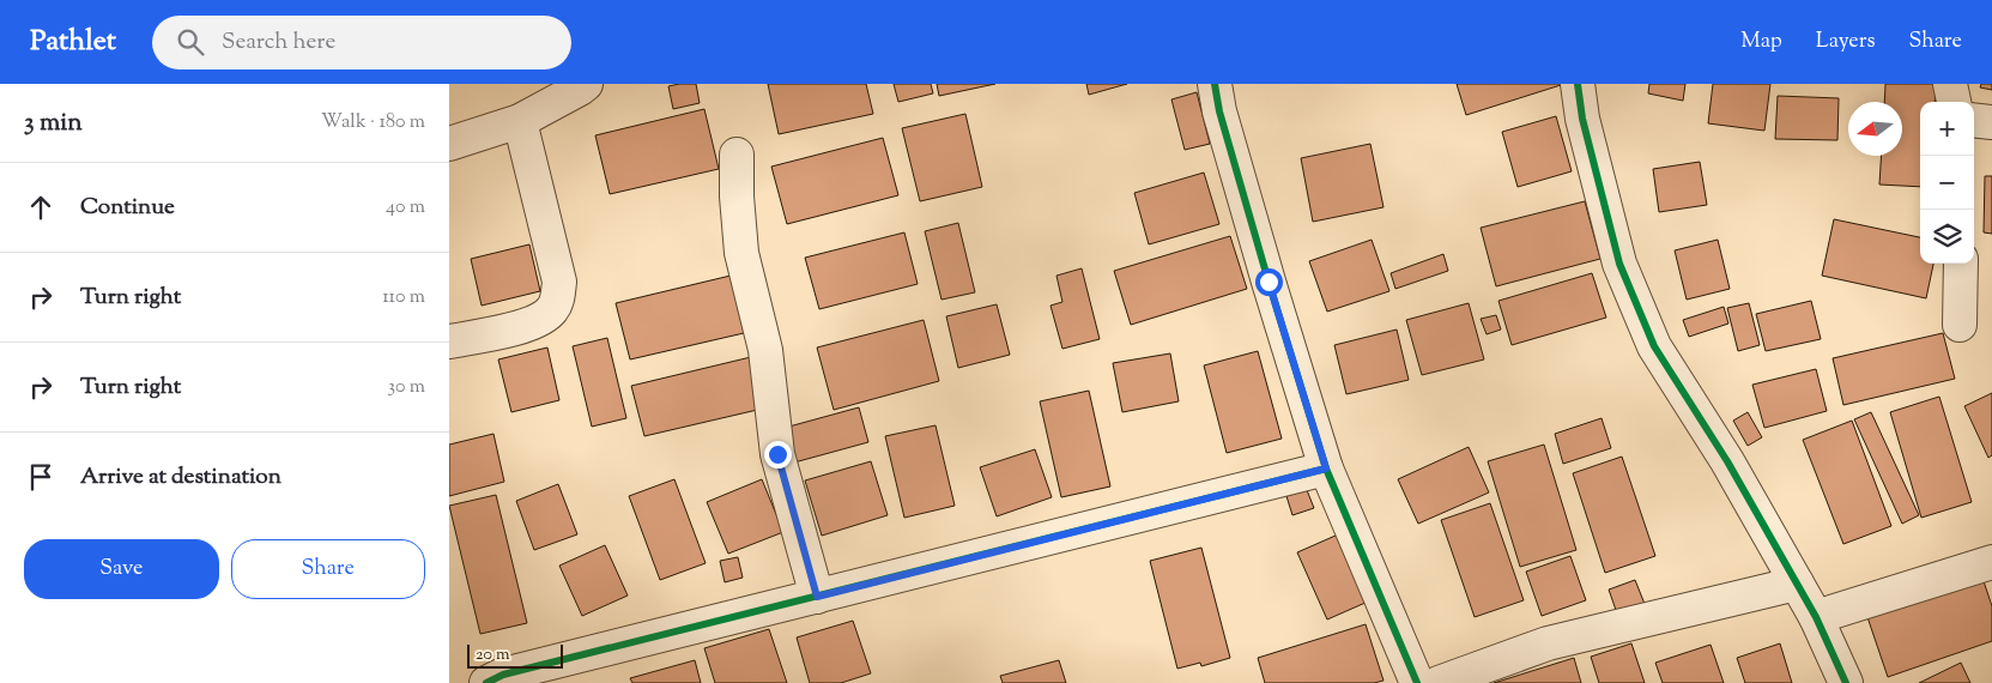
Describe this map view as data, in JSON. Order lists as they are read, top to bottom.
{
  "scale_bar": "20 m",
  "north": "left",
  "page": {
    "header": "Pathlet",
    "search": "Search here",
    "nav": ["Map", "Layers", "Share"],
    "heading": ["3 min", "Walk · 180 m"],
    "map_buttons": ["+", "−"],
    "list": [
      ["Continue", "40 m"],
      ["Turn right", "110 m"],
      ["Turn right", "30 m"],
      "Arrive at destination"
    ],
    "buttons": ["Save", "Share"],
    "scale": "20 m"
  }
}
